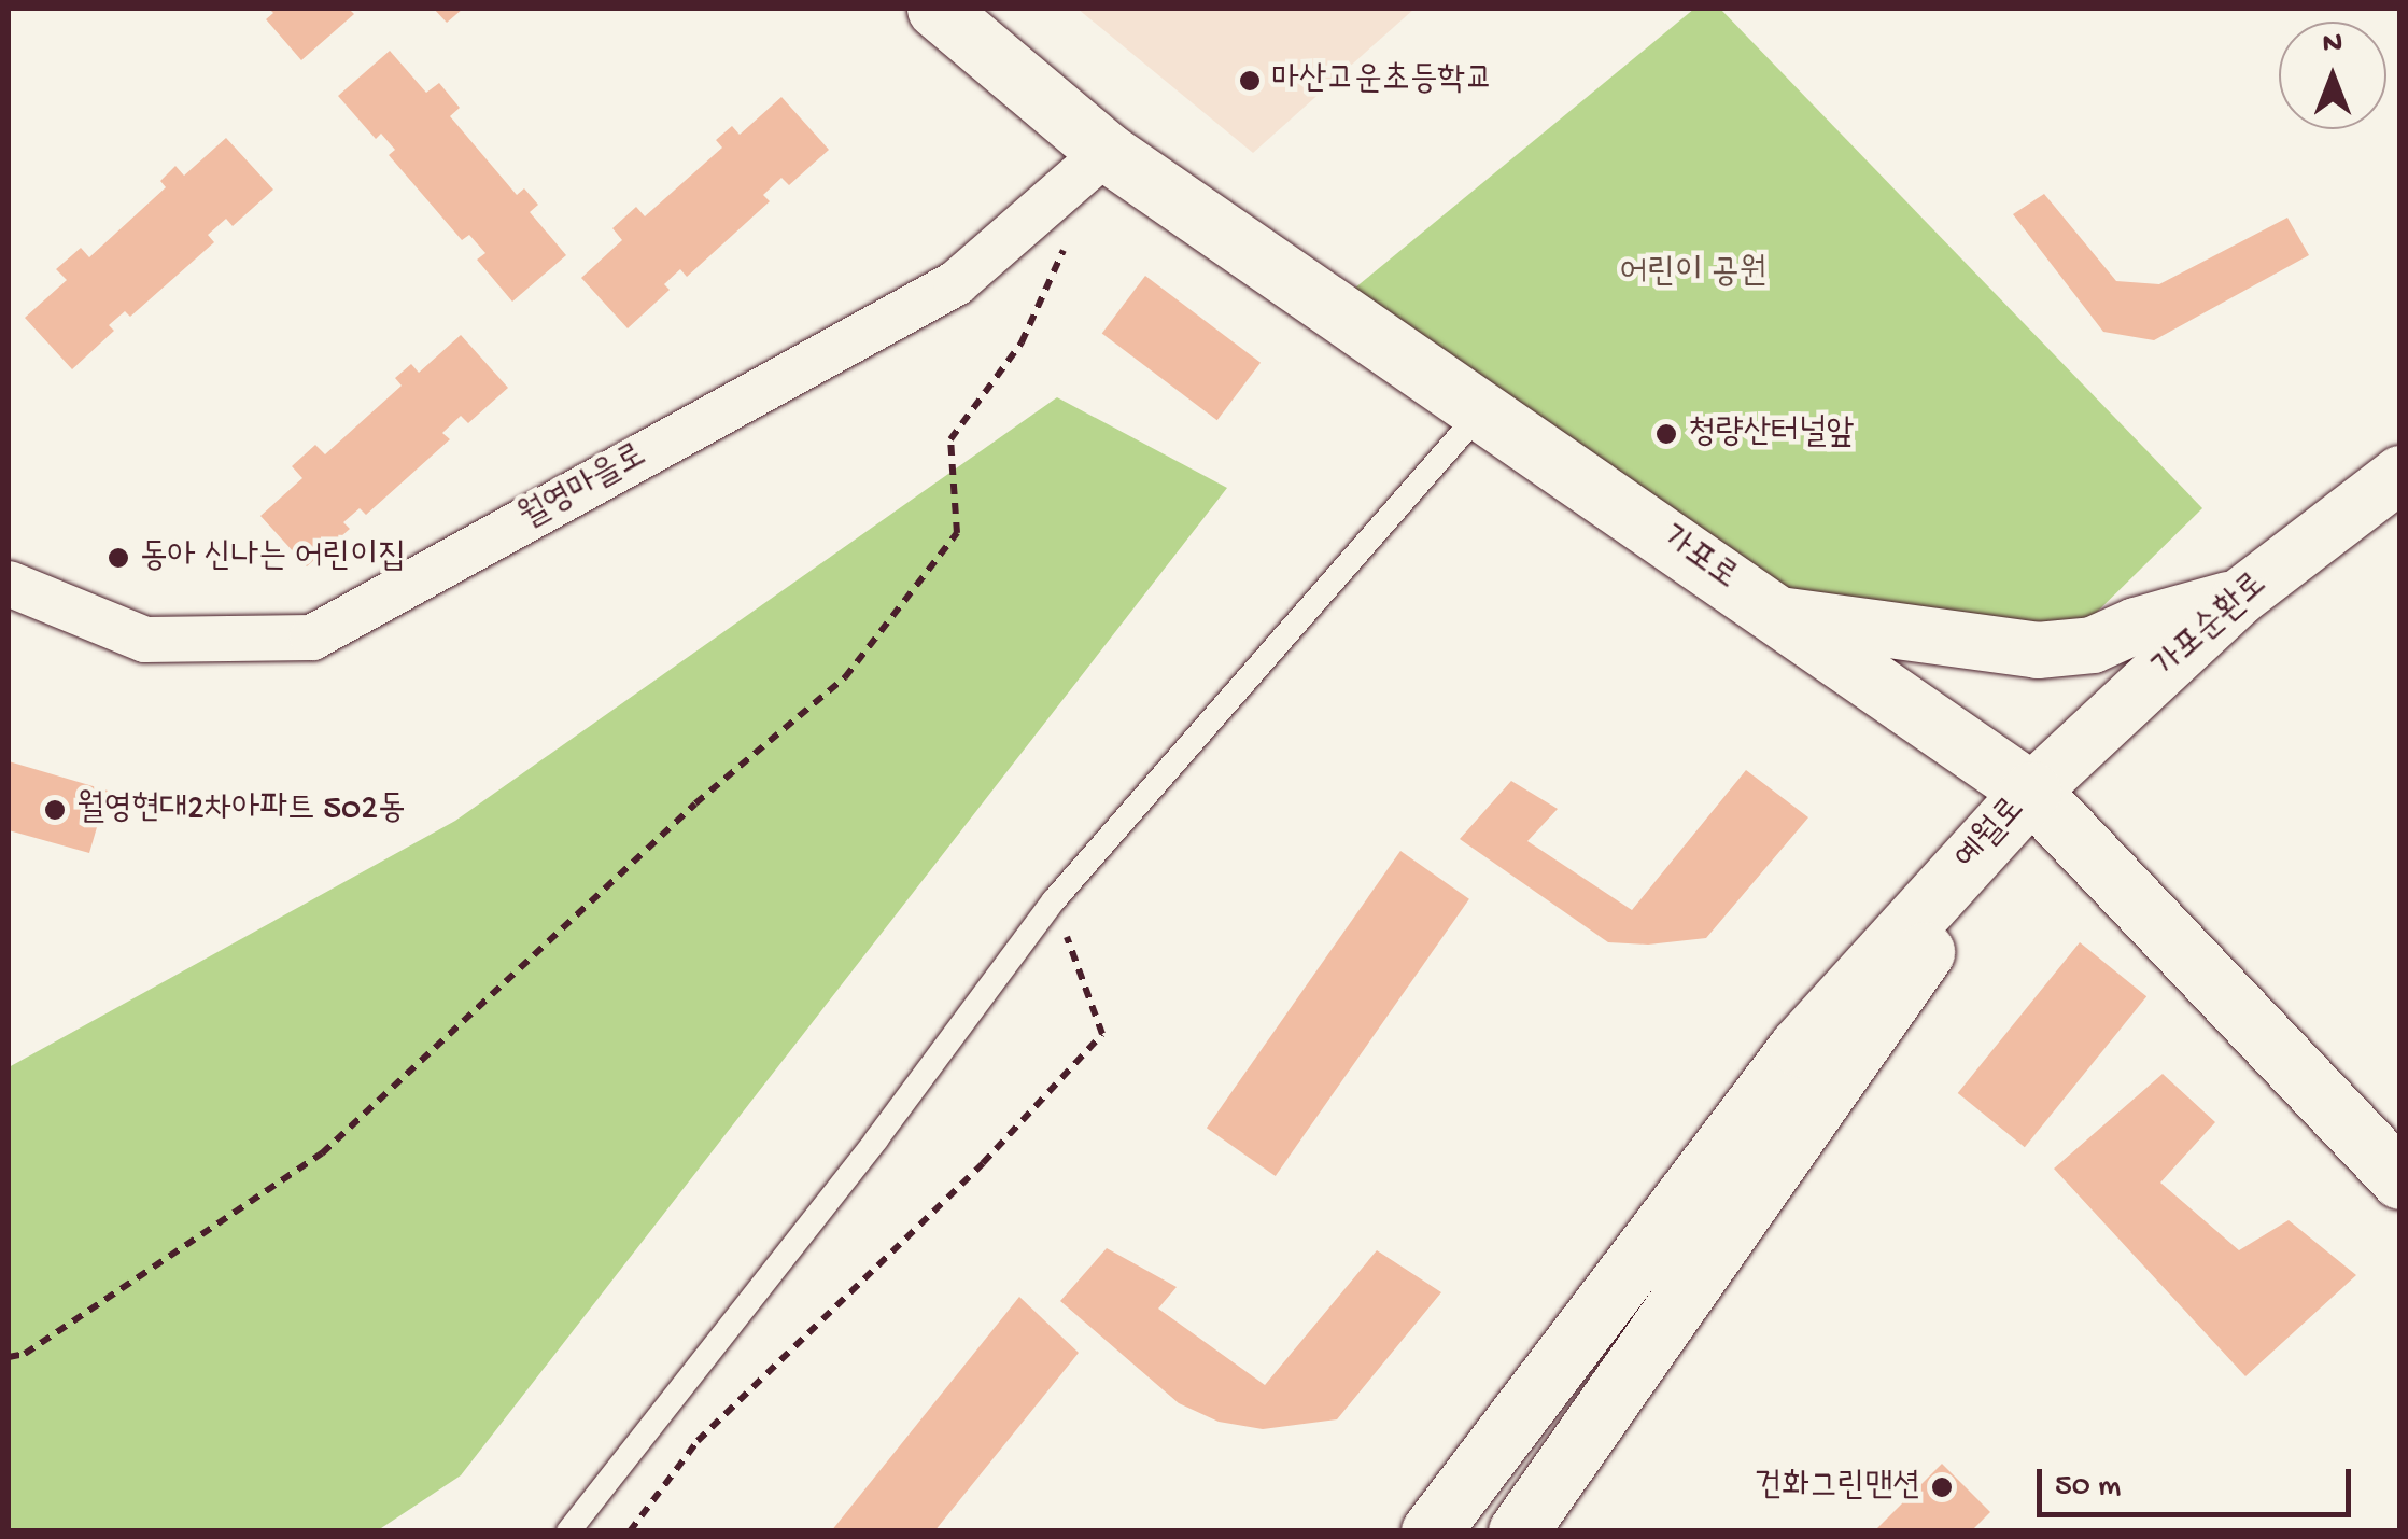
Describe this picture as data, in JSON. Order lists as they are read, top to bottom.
{
  "streets": {
    "main road": ["가포로", "예월로"],
    "street": ["월영마을로", "가포순환로"]
  },
  "crossings": [
    ["월영마을로", "가포로"],
    ["가포로", "가포순환로"],
    ["가포로", "예월로"],
    ["가포순환로", "예월로"]
  ],
  "parks": ["어린이 공원"],
  "places": [
    "마산고운초등학교",
    "청량산터널앞",
    "동아 신나는 어린이집",
    "월영현대2차아파트 502동",
    "건화그린맨션"
  ],
  "scale_bar": "50 m",
  "north": "top"
}
